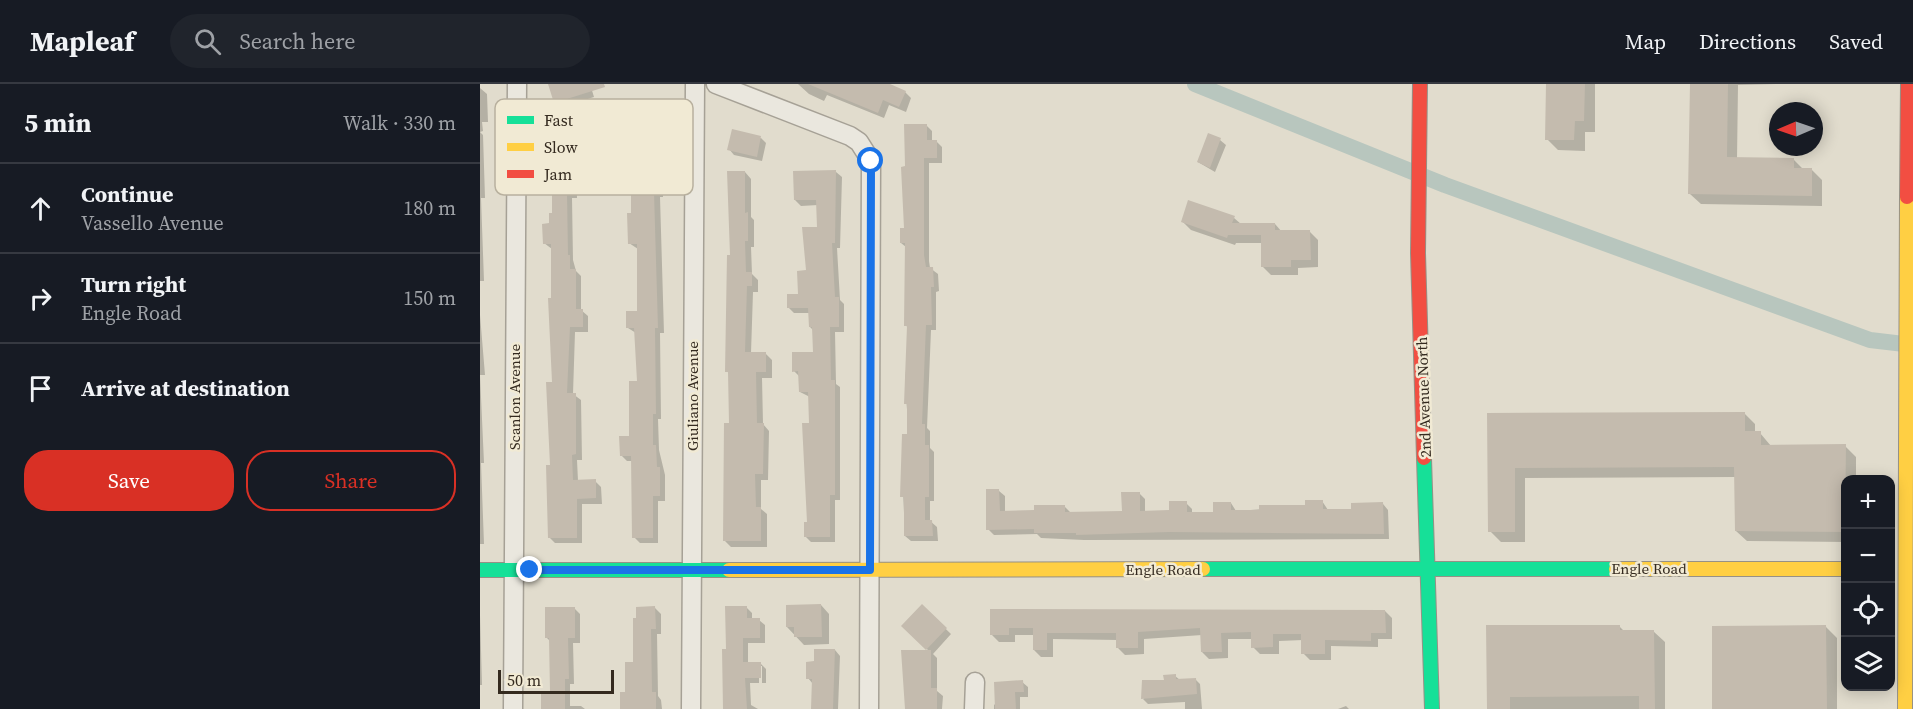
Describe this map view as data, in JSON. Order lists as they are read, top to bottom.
{
  "streets": {
    "street": [
      "Giuliano Avenue",
      "Scanlon Avenue",
      "2nd Avenue North",
      "Engle Road"
    ]
  },
  "crossings": [
    ["Giuliano Avenue", "Engle Road"],
    ["Scanlon Avenue", "Engle Road"],
    ["2nd Avenue North", "Engle Road"]
  ],
  "legend": ["Fast", "Slow", "Jam"],
  "scale_bar": "50 m",
  "north": "left",
  "page": {
    "header": "Mapleaf",
    "search": "Search here",
    "nav": ["Map", "Directions", "Saved"],
    "heading": ["5 min", "Walk · 330 m"],
    "list": [
      ["Continue", "Vassello Avenue", "180 m"],
      ["Turn right", "Engle Road", "150 m"],
      "Arrive at destination"
    ],
    "buttons": ["Save", "Share"],
    "map_buttons": ["+", "−"],
    "scale": "50 m"
  }
}
